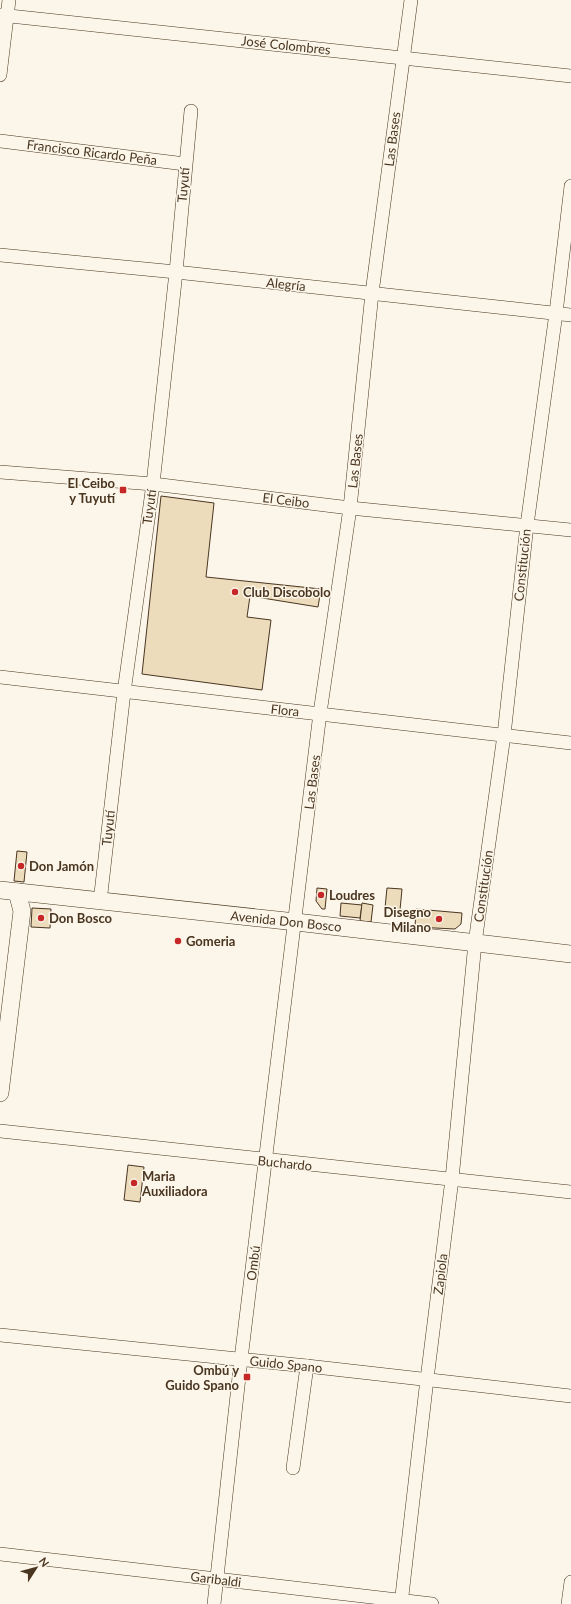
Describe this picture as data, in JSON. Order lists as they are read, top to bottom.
{
  "streets": {
    "main road": ["Avenida Don Bosco"],
    "street": [
      "José Colombres",
      "Las Bases",
      "Francisco Ricardo Peña",
      "Tuyutí",
      "Alegría",
      "El Ceibo",
      "Constitución",
      "Flora",
      "Buchardo",
      "Ombú",
      "Zapiola",
      "Guido Spano",
      "Garibaldi"
    ]
  },
  "crossings": [
    ["José Colombres", "Las Bases"],
    ["Las Bases", "Alegría"],
    ["Las Bases", "El Ceibo"],
    ["Las Bases", "Flora"],
    ["Las Bases", "Avenida Don Bosco"],
    ["Las Bases", "Ombú"],
    ["Francisco Ricardo Peña", "Tuyutí"],
    ["Tuyutí", "Alegría"],
    ["Tuyutí", "El Ceibo"],
    ["Tuyutí", "Flora"],
    ["Tuyutí", "Avenida Don Bosco"],
    ["Alegría", "Constitución"],
    ["El Ceibo", "Constitución"],
    ["Constitución", "Flora"],
    ["Constitución", "Avenida Don Bosco"],
    ["Constitución", "Zapiola"],
    ["Avenida Don Bosco", "Ombú"],
    ["Avenida Don Bosco", "Zapiola"],
    ["Buchardo", "Ombú"],
    ["Buchardo", "Zapiola"],
    ["Ombú", "Guido Spano"],
    ["Ombú", "Garibaldi"],
    ["Zapiola", "Guido Spano"],
    ["Zapiola", "Garibaldi"]
  ],
  "places": {
    "transit": ["El Ceibo y Tuyutí", "Ombú y Guido Spano"],
    "other": [
      "Club Discobolo",
      "Don Jamón",
      "Loudres",
      "Don Bosco",
      "Disegno Milano",
      "Gomeria",
      "Maria Auxiliadora"
    ]
  },
  "north": "top right"
}
